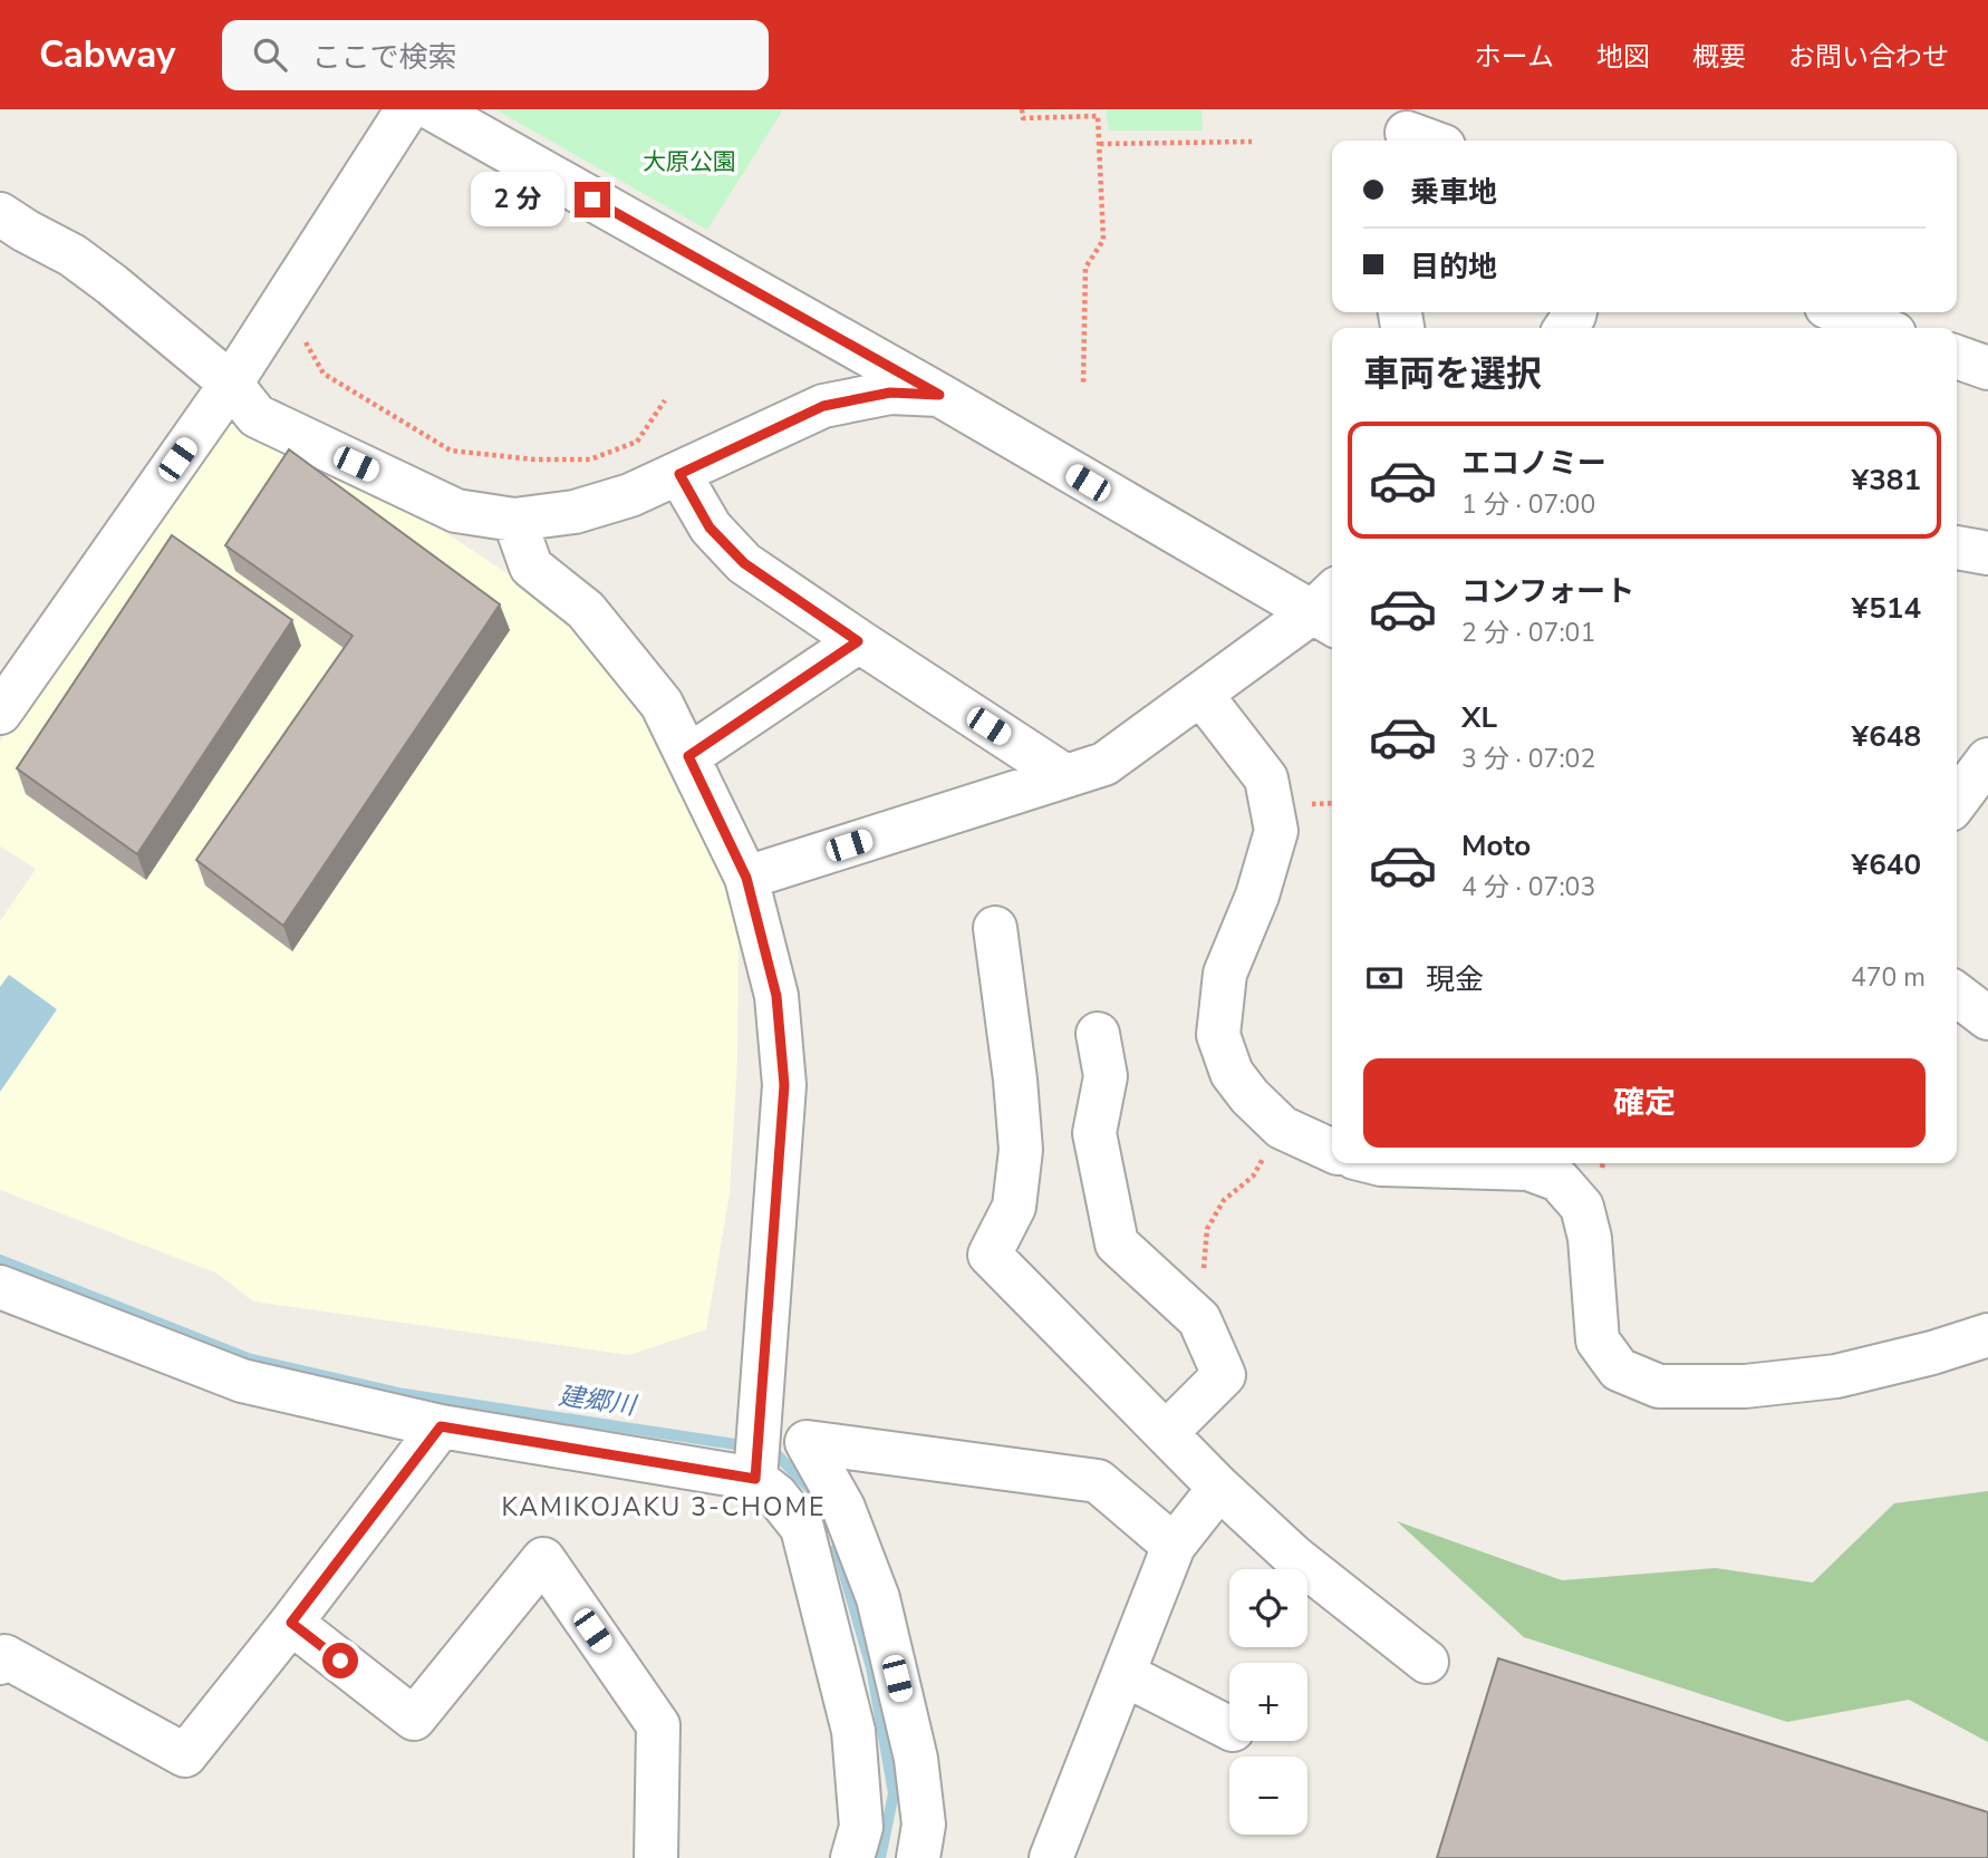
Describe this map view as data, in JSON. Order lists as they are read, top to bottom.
{
  "districts": ["KAMIKOJAKU 3-CHOME"],
  "water": ["建郷川"],
  "parks": ["大原公園"],
  "page": {
    "header": "Cabway",
    "search": "ここで検索",
    "nav": [
      "ホーム",
      "地図",
      "概要",
      "お問い合わせ"
    ],
    "banner": ["乗車地", "目的地"],
    "bubble": "2 分",
    "heading": "車両を選択",
    "list": [
      {
        "name": "エコノミー",
        "note": "1 分 · 07:00",
        "value": "¥381"
      },
      {
        "name": "コンフォート",
        "note": "2 分 · 07:01",
        "value": "¥514"
      },
      {
        "name": "XL",
        "note": "3 分 · 07:02",
        "value": "¥648"
      },
      {
        "name": "Moto",
        "note": "4 分 · 07:03",
        "value": "¥640"
      }
    ],
    "pay": ["現金", "470 m"],
    "buttons": "確定",
    "map_buttons": ["+", "−"]
  }
}
